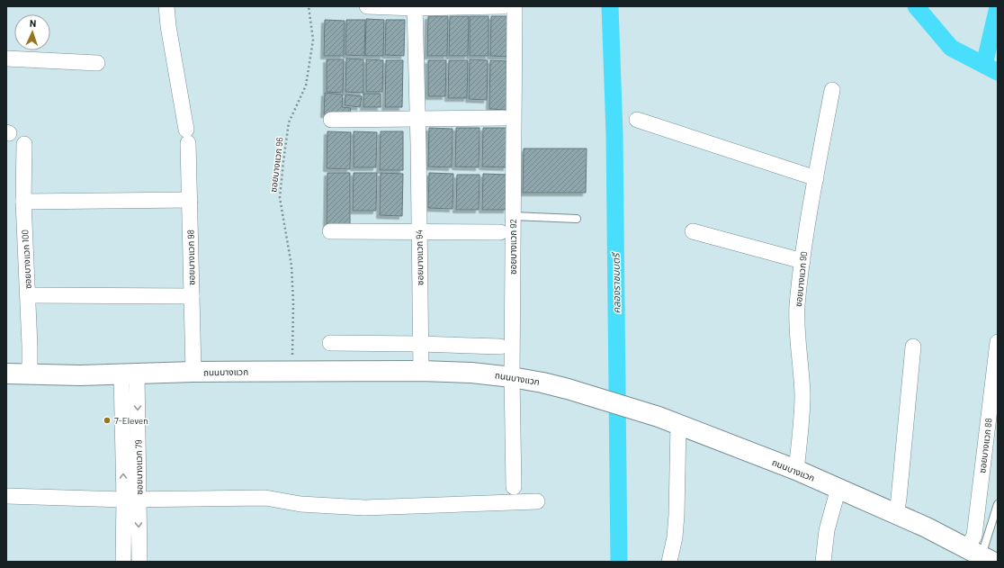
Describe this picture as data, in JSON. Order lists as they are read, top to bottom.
{
  "streets": {
    "main road": ["ถนนบางแวก"],
    "street": [
      "ซอยบางแวก 92",
      "ซอยบางแวก 98",
      "ซอยบางแวก 94",
      "ซอยบางแวก 100",
      "ซอยบางแวก 90",
      "ซอยบางแวก 88",
      "ซอยบางแวก 79"
    ],
    "path": ["ซอยบางแวก 96"]
  },
  "crossings": [
    ["ซอยบางแวก 96", "ถนนบางแวก"],
    ["ซอยบางแวก 92", "ถนนบางแวก"],
    ["ซอยบางแวก 98", "ถนนบางแวก"],
    ["ซอยบางแวก 94", "ถนนบางแวก"],
    ["ซอยบางแวก 100", "ถนนบางแวก"],
    ["ซอยบางแวก 90", "ถนนบางแวก"],
    ["ถนนบางแวก", "ซอยบางแวก 88"],
    ["ถนนบางแวก", "ซอยบางแวก 79"]
  ],
  "water": ["คลองราชมนตรี"],
  "places": ["7-Eleven"],
  "north": "top"
}
